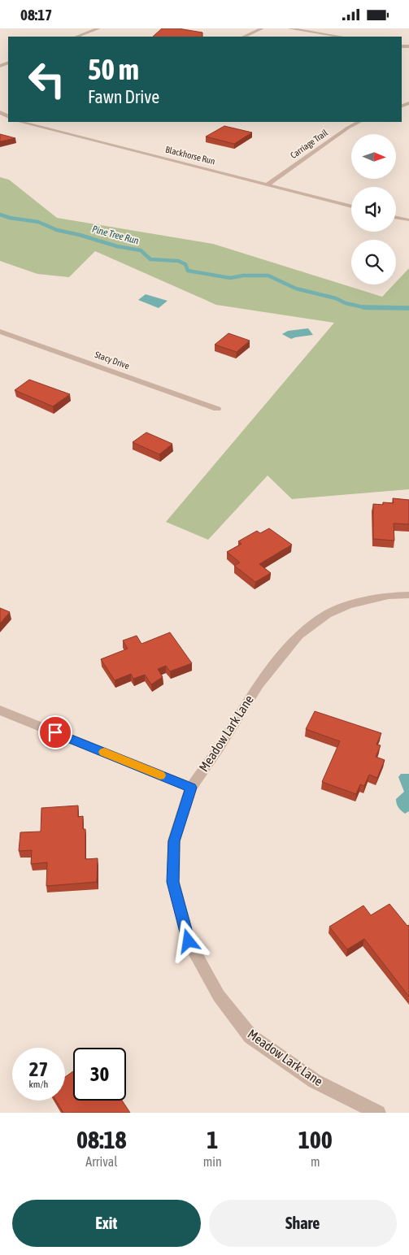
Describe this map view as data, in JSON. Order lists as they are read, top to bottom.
{
  "streets": {
    "street": [
      "Carriage Trail",
      "Blackhorse Run",
      "Stacy Drive",
      "Meadow Lark Lane"
    ]
  },
  "crossings": [
    ["Carriage Trail", "Blackhorse Run"]
  ],
  "water": ["Pine Tree Run"],
  "north": "right",
  "page": {
    "status": "08:17",
    "turn": ["50 m", "Fawn Drive"],
    "speed": "27 km/h",
    "limit": "30",
    "eta": [
      "08:18",
      "Arrival",
      "1",
      "min",
      "100",
      "m"
    ],
    "buttons": ["Exit", "Share"]
  }
}
